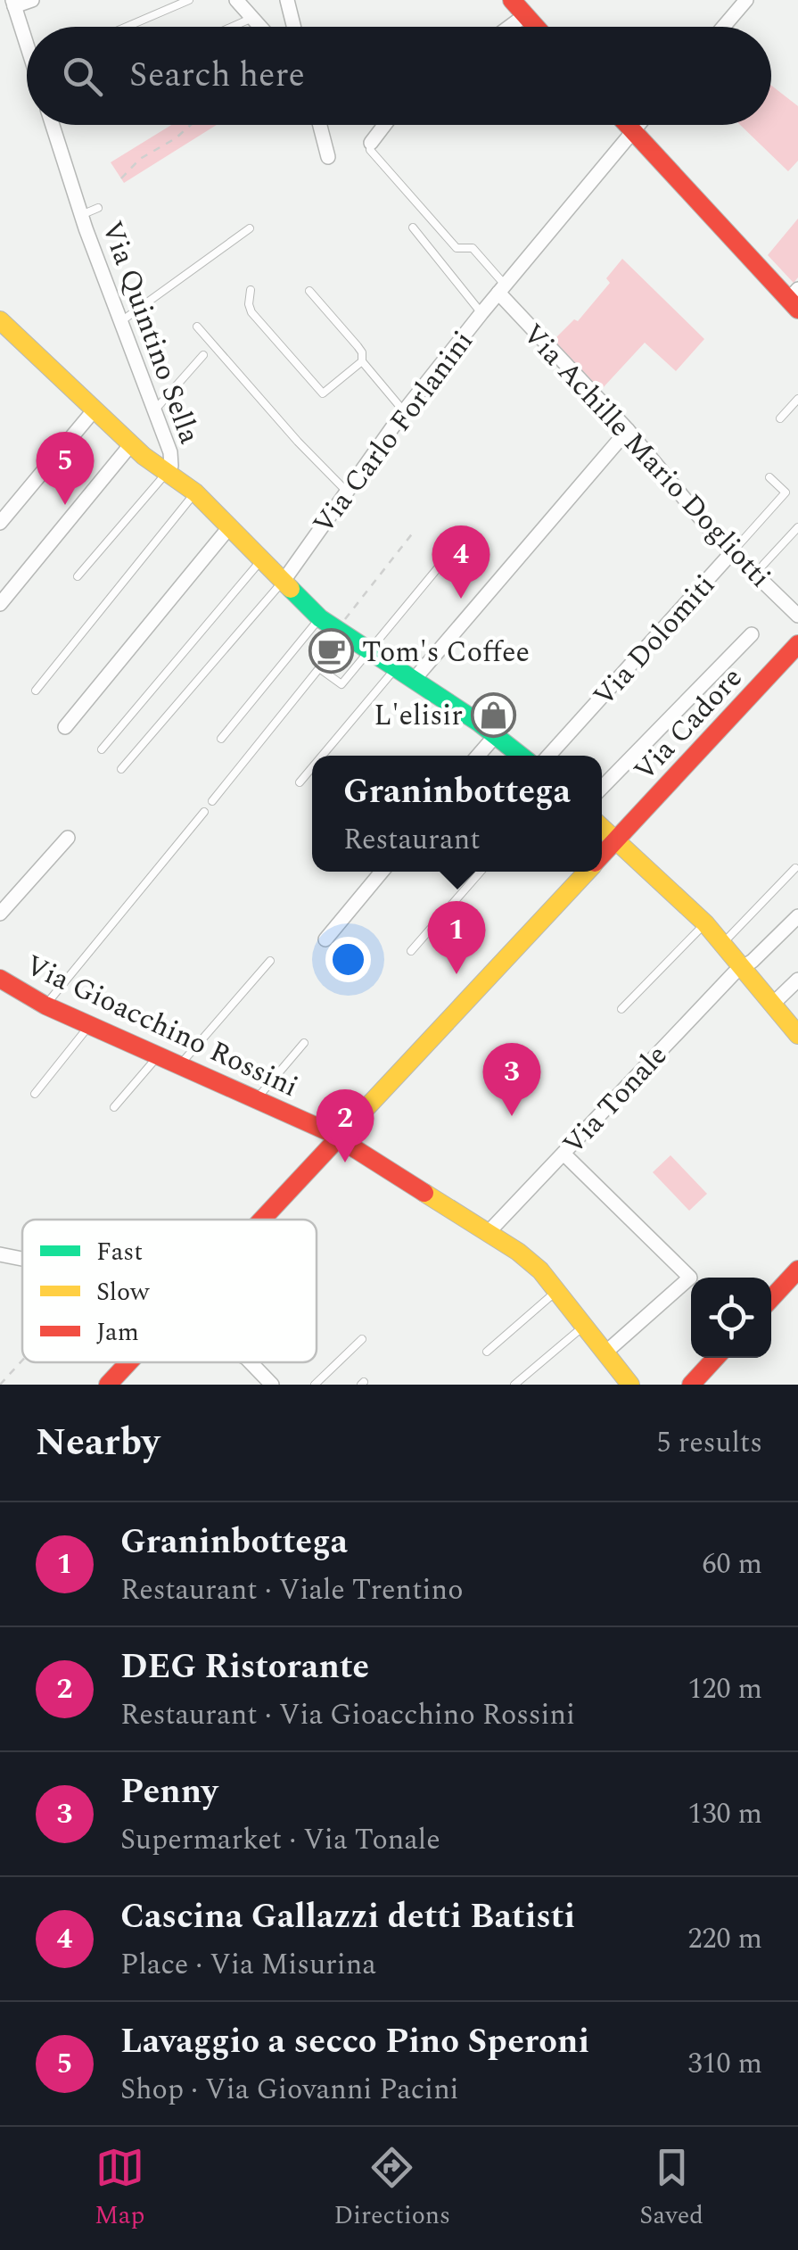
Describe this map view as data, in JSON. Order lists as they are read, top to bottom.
{
  "streets": {
    "street": [
      "Via Quintino Sella",
      "Via Carlo Forlanini",
      "Via Achille Mario Dogliotti",
      "Via Dolomiti",
      "Via Cadore",
      "Via Gioacchino Rossini",
      "Via Tonale"
    ]
  },
  "crossings": [
    ["Via Quintino Sella", "Via Carlo Forlanini"],
    ["Via Carlo Forlanini", "Via Achille Mario Dogliotti"],
    ["Via Achille Mario Dogliotti", "Via Dolomiti"],
    ["Via Cadore", "Via Gioacchino Rossini"],
    ["Via Gioacchino Rossini", "Via Tonale"]
  ],
  "places": {
    "cafe": ["Tom's Coffee"],
    "shop": ["L'elisir"]
  },
  "legend": ["Fast", "Slow", "Jam"],
  "page": {
    "search": "Search here",
    "pins": [
      "5",
      "4",
      "1",
      "3",
      "2"
    ],
    "popup": ["Graninbottega", "Restaurant"],
    "heading": ["Nearby", "5 results"],
    "list": [
      {
        "mark": "1",
        "name": "Graninbottega",
        "note": "Restaurant · Viale Trentino",
        "value": "60 m"
      },
      {
        "mark": "2",
        "name": "DEG Ristorante",
        "note": "Restaurant · Via Gioacchino Rossini",
        "value": "120 m"
      },
      {
        "mark": "3",
        "name": "Penny",
        "note": "Supermarket · Via Tonale",
        "value": "130 m"
      },
      {
        "mark": "4",
        "name": "Cascina Gallazzi detti Batisti",
        "note": "Place · Via Misurina",
        "value": "220 m"
      },
      {
        "mark": "5",
        "name": "Lavaggio a secco Pino Speroni",
        "note": "Shop · Via Giovanni Pacini",
        "value": "310 m"
      }
    ],
    "nav": ["Map", "Directions", "Saved"]
  }
}
